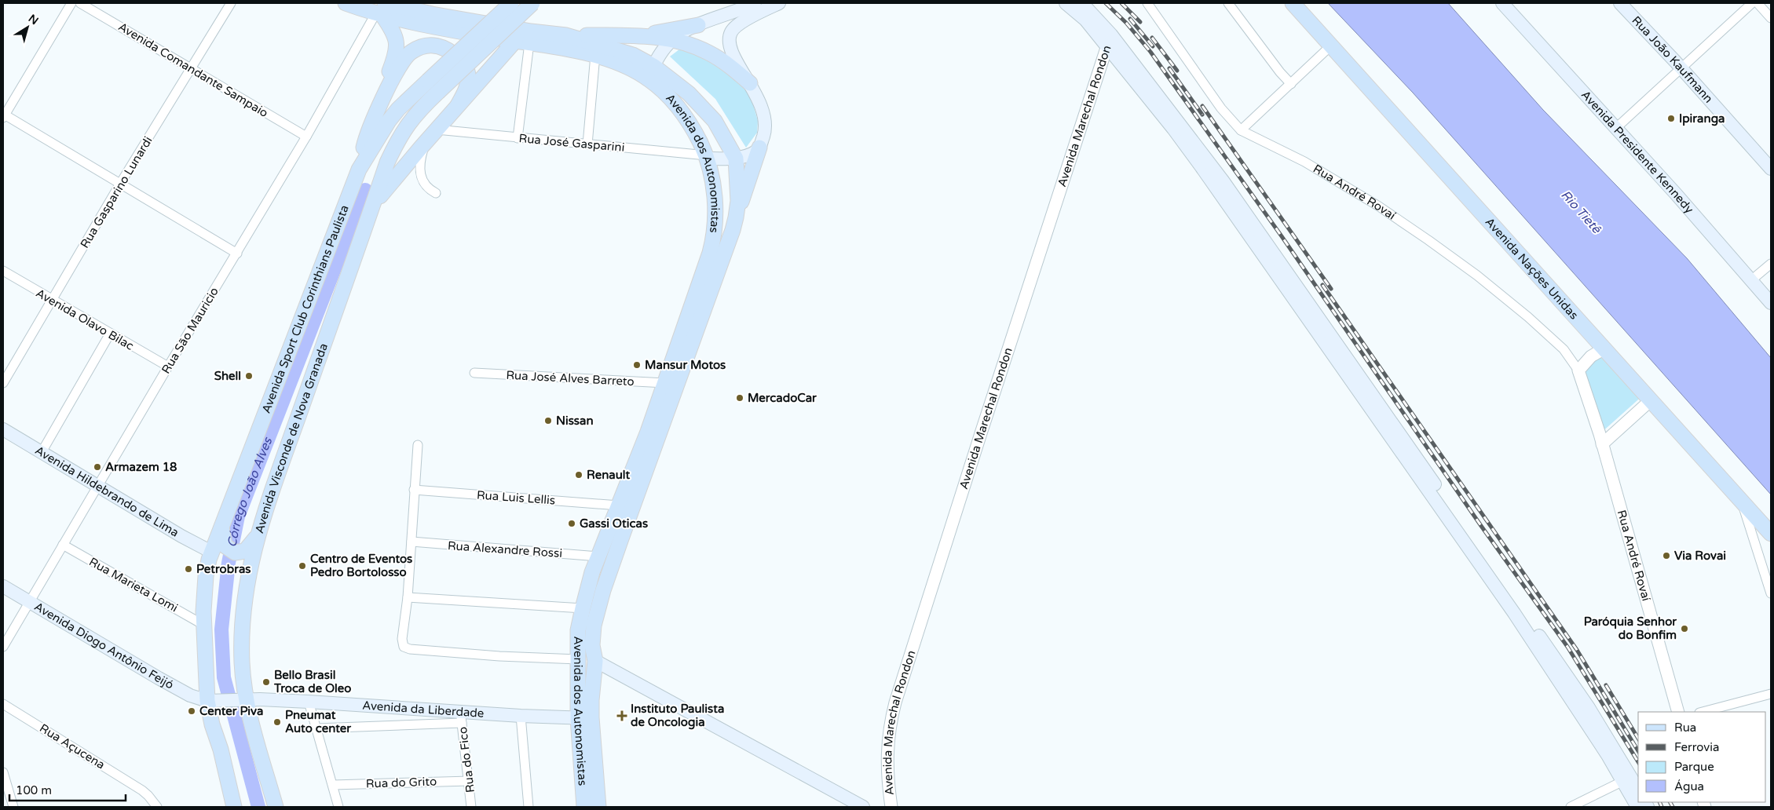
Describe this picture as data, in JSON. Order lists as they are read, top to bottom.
{
  "streets": {
    "main road": [
      "Rua João Kaufmann",
      "Avenida Presidente Kennedy",
      "Avenida dos Autonomistas",
      "Avenida Nações Unidas",
      "Avenida Sport Club Corinthians Paulista",
      "Avenida Visconde de Nova Granada",
      "Avenida Hildebrando de Lima",
      "Avenida Diogo Antônio Feijó",
      "Avenida da Liberdade"
    ],
    "street": [
      "Avenida Comandante Sampaio",
      "Avenida Marechal Rondon",
      "Rua José Gasparini",
      "Rua Gasparino Lunardi",
      "Rua André Rovaí",
      "Avenida Olavo Bilac",
      "Rua São Mauricio",
      "Rua José Alves Barreto",
      "Rua Luis Lellis",
      "Rua Alexandre Rossi",
      "Rua Marieta Lomi",
      "Rua Açucena",
      "Rua do Fico",
      "Rua do Grito"
    ]
  },
  "crossings": [
    ["Avenida Comandante Sampaio", "Rua Gasparino Lunardi"],
    ["Avenida Comandante Sampaio", "Rua São Mauricio"],
    ["Rua José Gasparini", "Avenida dos Autonomistas"],
    ["Avenida dos Autonomistas", "Rua São Mauricio"],
    ["Avenida dos Autonomistas", "Rua José Alves Barreto"],
    ["Avenida dos Autonomistas", "Rua Luis Lellis"],
    ["Avenida dos Autonomistas", "Rua Alexandre Rossi"],
    ["Avenida dos Autonomistas", "Avenida da Liberdade"],
    ["Rua Gasparino Lunardi", "Avenida Olavo Bilac"],
    ["Avenida Sport Club Corinthians Paulista", "Avenida Hildebrando de Lima"],
    ["Avenida Sport Club Corinthians Paulista", "Rua Marieta Lomi"],
    ["Avenida Sport Club Corinthians Paulista", "Avenida Diogo Antônio Feijó"],
    ["Avenida Sport Club Corinthians Paulista", "Avenida da Liberdade"],
    ["Avenida Olavo Bilac", "Rua São Mauricio"],
    ["Rua São Mauricio", "Avenida Hildebrando de Lima"],
    ["Rua São Mauricio", "Rua Marieta Lomi"],
    ["Rua São Mauricio", "Avenida Diogo Antônio Feijó"],
    ["Avenida Visconde de Nova Granada", "Avenida da Liberdade"],
    ["Avenida Diogo Antônio Feijó", "Avenida da Liberdade"],
    ["Avenida da Liberdade", "Rua do Fico"],
    ["Rua do Fico", "Rua do Grito"]
  ],
  "water": ["Rio Tietê", "Córrego João Alves"],
  "places": {
    "other": [
      "Ipiranga",
      "Mansur Motos",
      "Shell",
      "MercadoCar",
      "Nissan",
      "Armazem 18",
      "Renault",
      "Gassi Oticas",
      "Via Rovai",
      "Centro de Eventos Pedro Bortolosso",
      "Petrobras",
      "Paróquia Senhor do Bonfim",
      "Bello Brasil Troca de Oleo",
      "Center Piva",
      "Pneumat Auto center"
    ],
    "health": ["Instituto Paulista de Oncologia"]
  },
  "legend": [
    "Rua",
    "Ferrovia",
    "Parque",
    "Água"
  ],
  "scale_bar": "100 m",
  "north": "top right"
}
